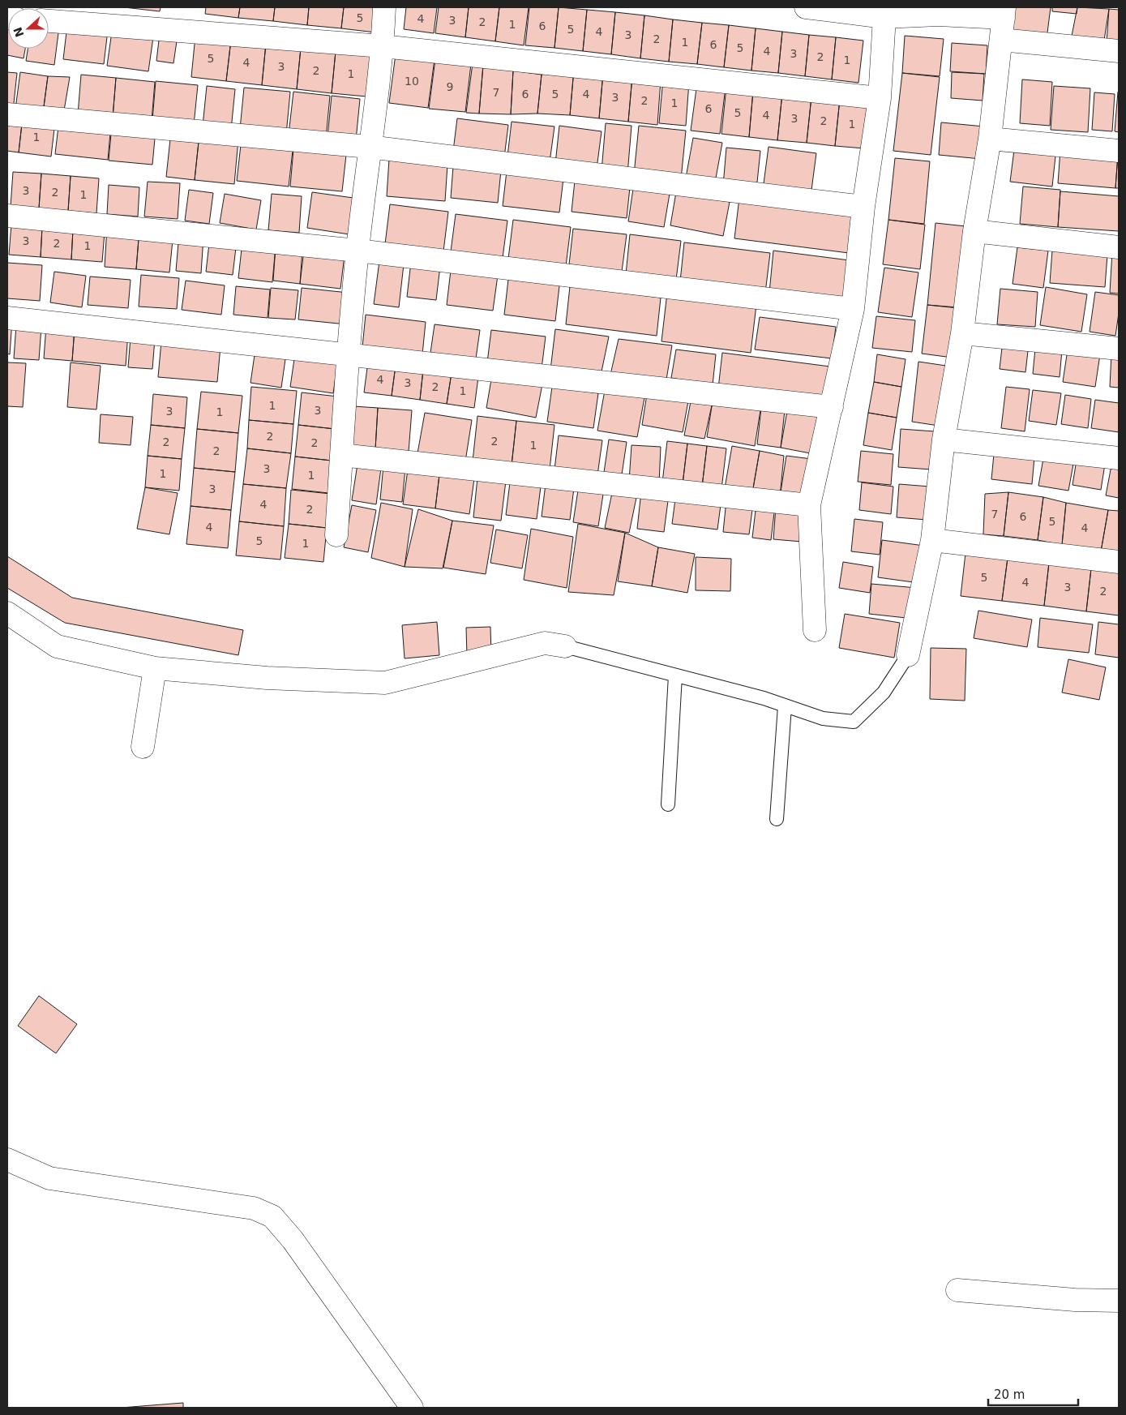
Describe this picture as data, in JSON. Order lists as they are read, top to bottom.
{
  "house_numbers": [
    "5",
    "4",
    "3",
    "2",
    "1",
    "6",
    "5",
    "4",
    "3",
    "2",
    "1",
    "6",
    "5",
    "4",
    "3",
    "2",
    "5",
    "1",
    "4",
    "3",
    "2",
    "1",
    "10",
    "9",
    "7",
    "6",
    "5",
    "4",
    "3",
    "2",
    "1",
    "6",
    "5",
    "4",
    "3",
    "2",
    "1",
    "1",
    "3",
    "2",
    "1",
    "3",
    "2",
    "1",
    "4",
    "3",
    "2",
    "1",
    "1",
    "3",
    "3",
    "1",
    "2",
    "2",
    "2",
    "2",
    "1",
    "2",
    "3",
    "1",
    "1",
    "3",
    "4",
    "2",
    "7",
    "6",
    "5",
    "4",
    "4",
    "5",
    "1",
    "5",
    "4",
    "3",
    "2"
  ],
  "scale_bar": "20 m",
  "north": "left"
}
